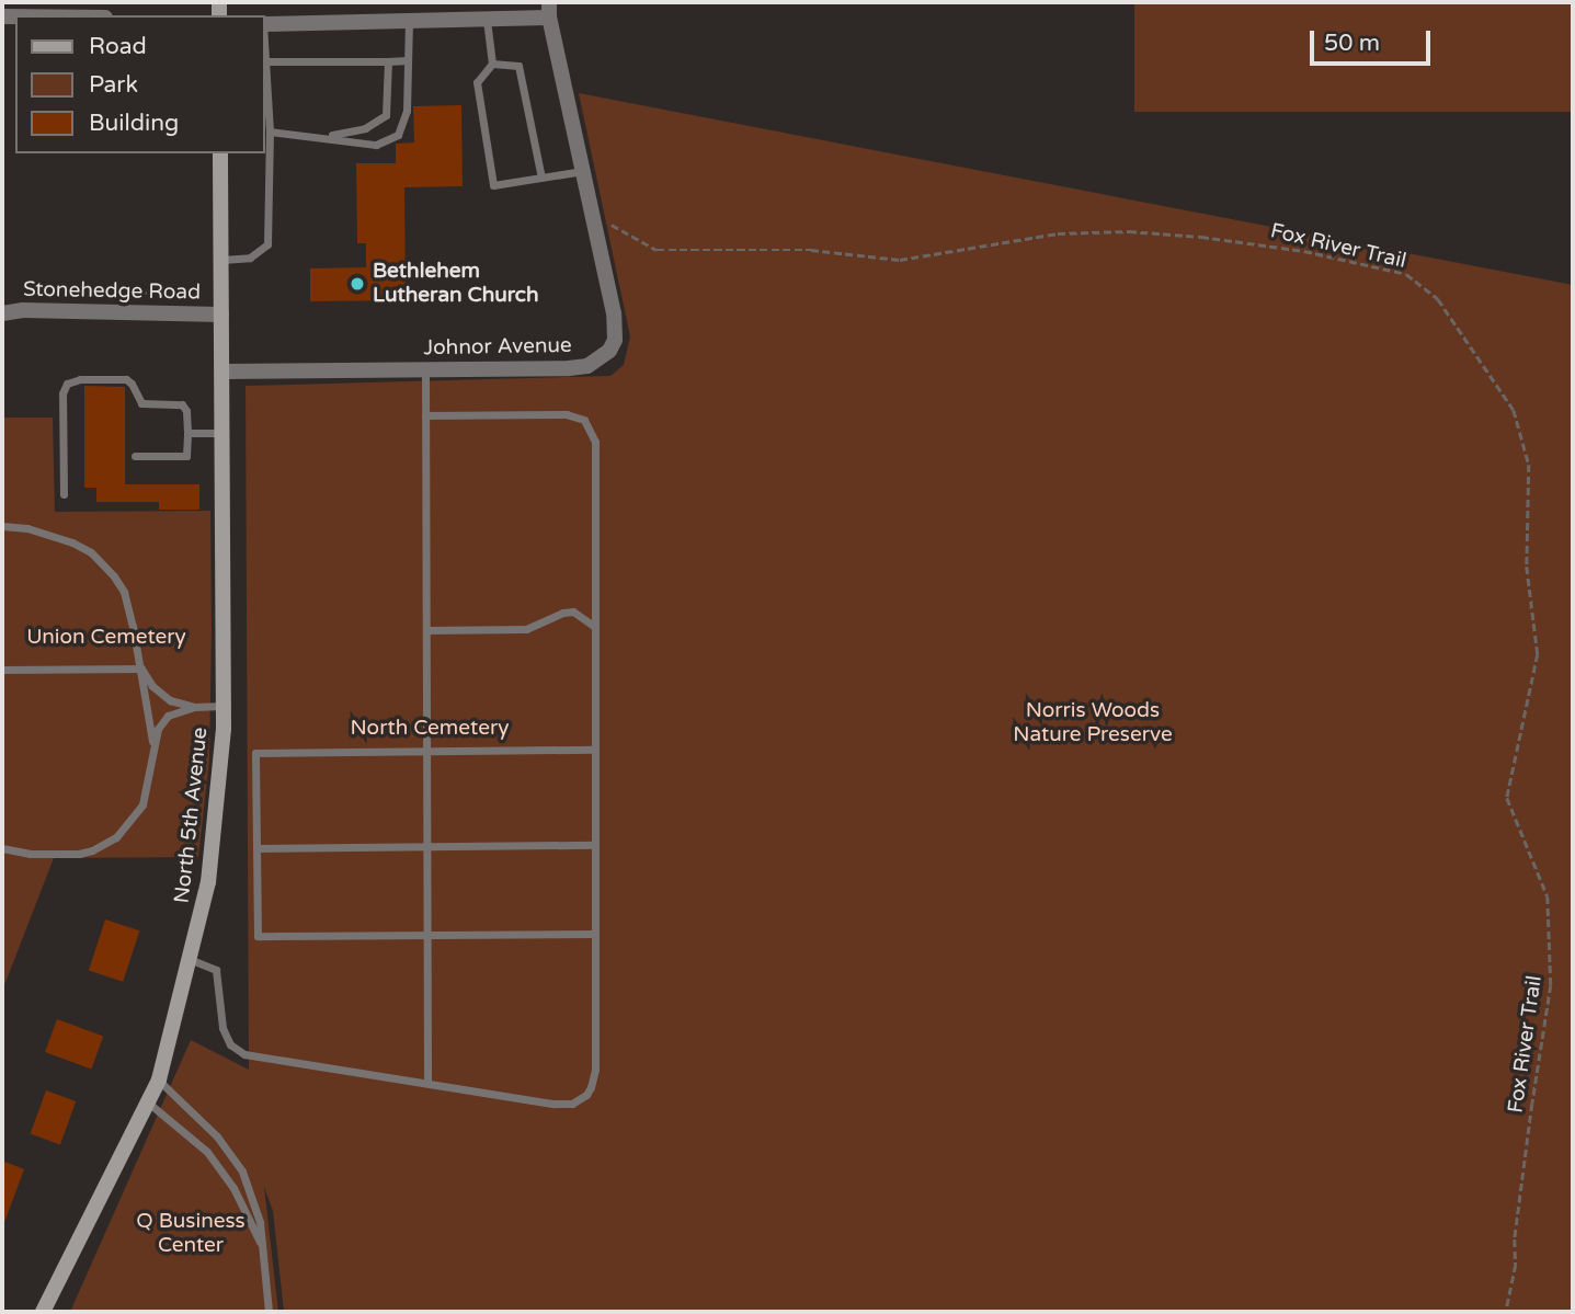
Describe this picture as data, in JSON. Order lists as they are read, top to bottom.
{
  "streets": {
    "main road": ["North 5th Avenue"],
    "street": ["Stonehedge Road", "Johnor Avenue"],
    "path": ["Fox River Trail"]
  },
  "crossings": [
    ["Fox River Trail", "Johnor Avenue"],
    ["Stonehedge Road", "North 5th Avenue"],
    ["Johnor Avenue", "North 5th Avenue"]
  ],
  "parks": [
    "Union Cemetery",
    "Norris Woods Nature Preserve",
    "North Cemetery",
    "Q Business Center"
  ],
  "places": ["Bethlehem Lutheran Church"],
  "legend": ["Road", "Park", "Building"],
  "scale_bar": "50 m"
}
